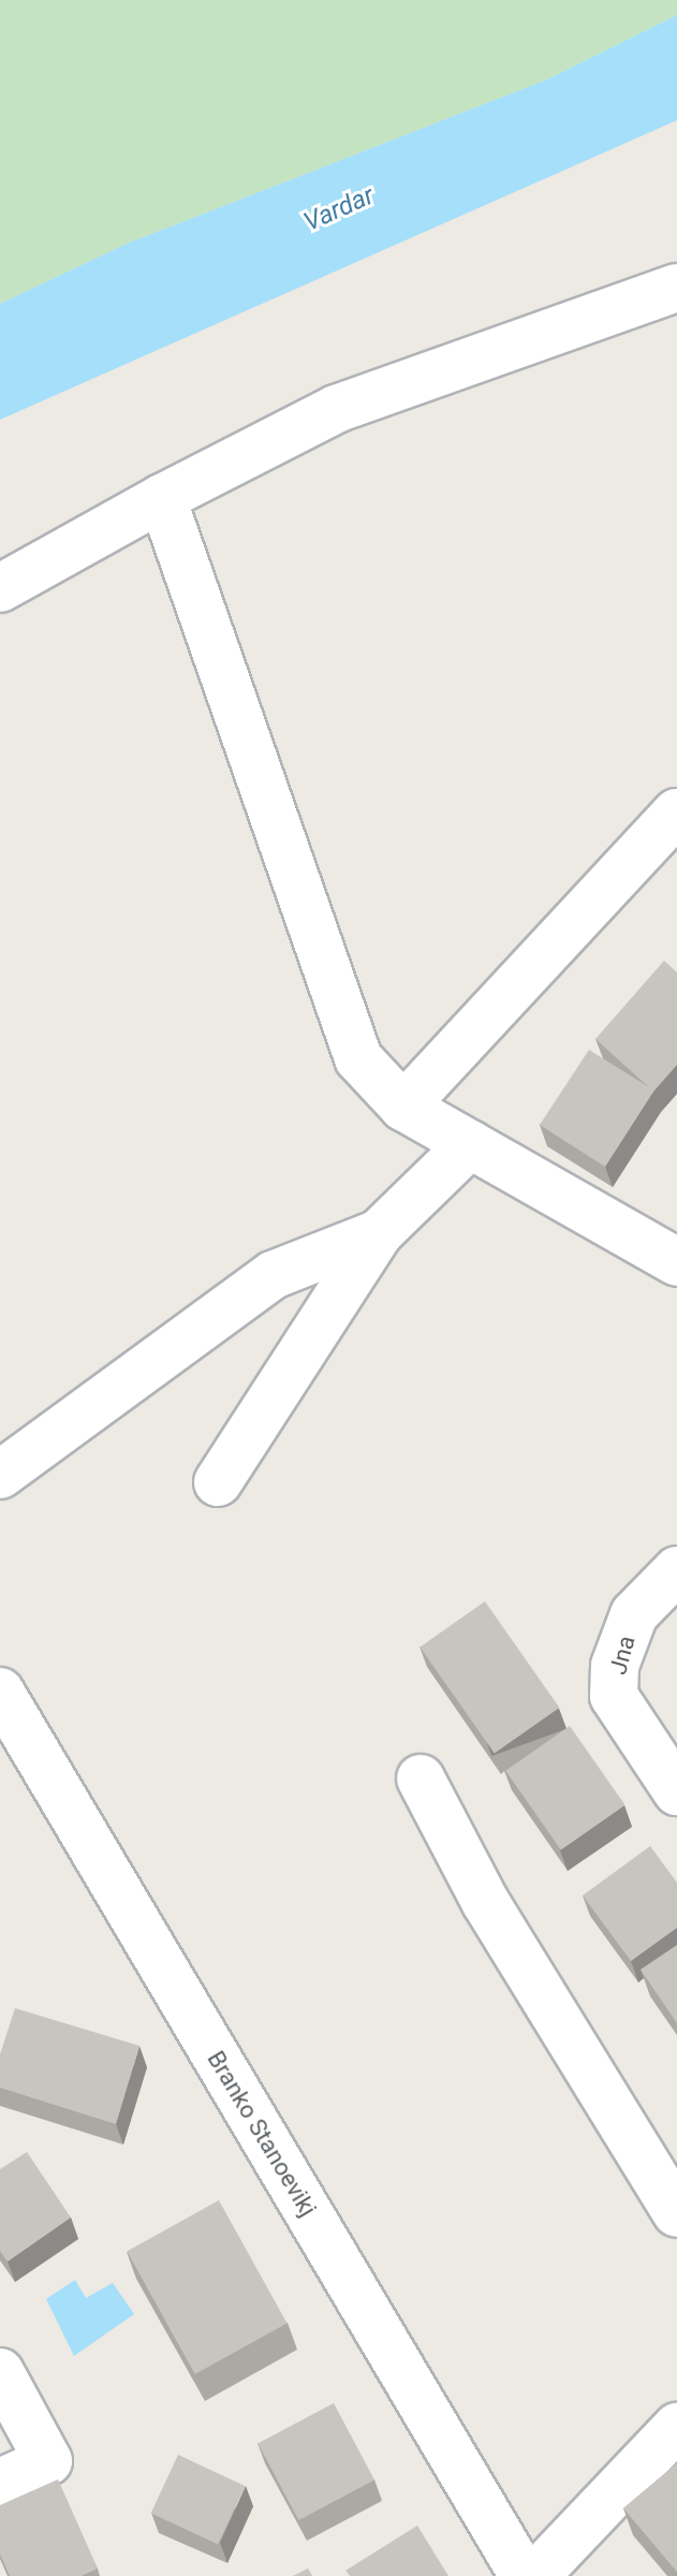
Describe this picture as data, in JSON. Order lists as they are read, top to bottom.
{
  "streets": {
    "street": ["Jna", "Branko Stanoevikj"]
  },
  "water": ["Vardar"]
}
